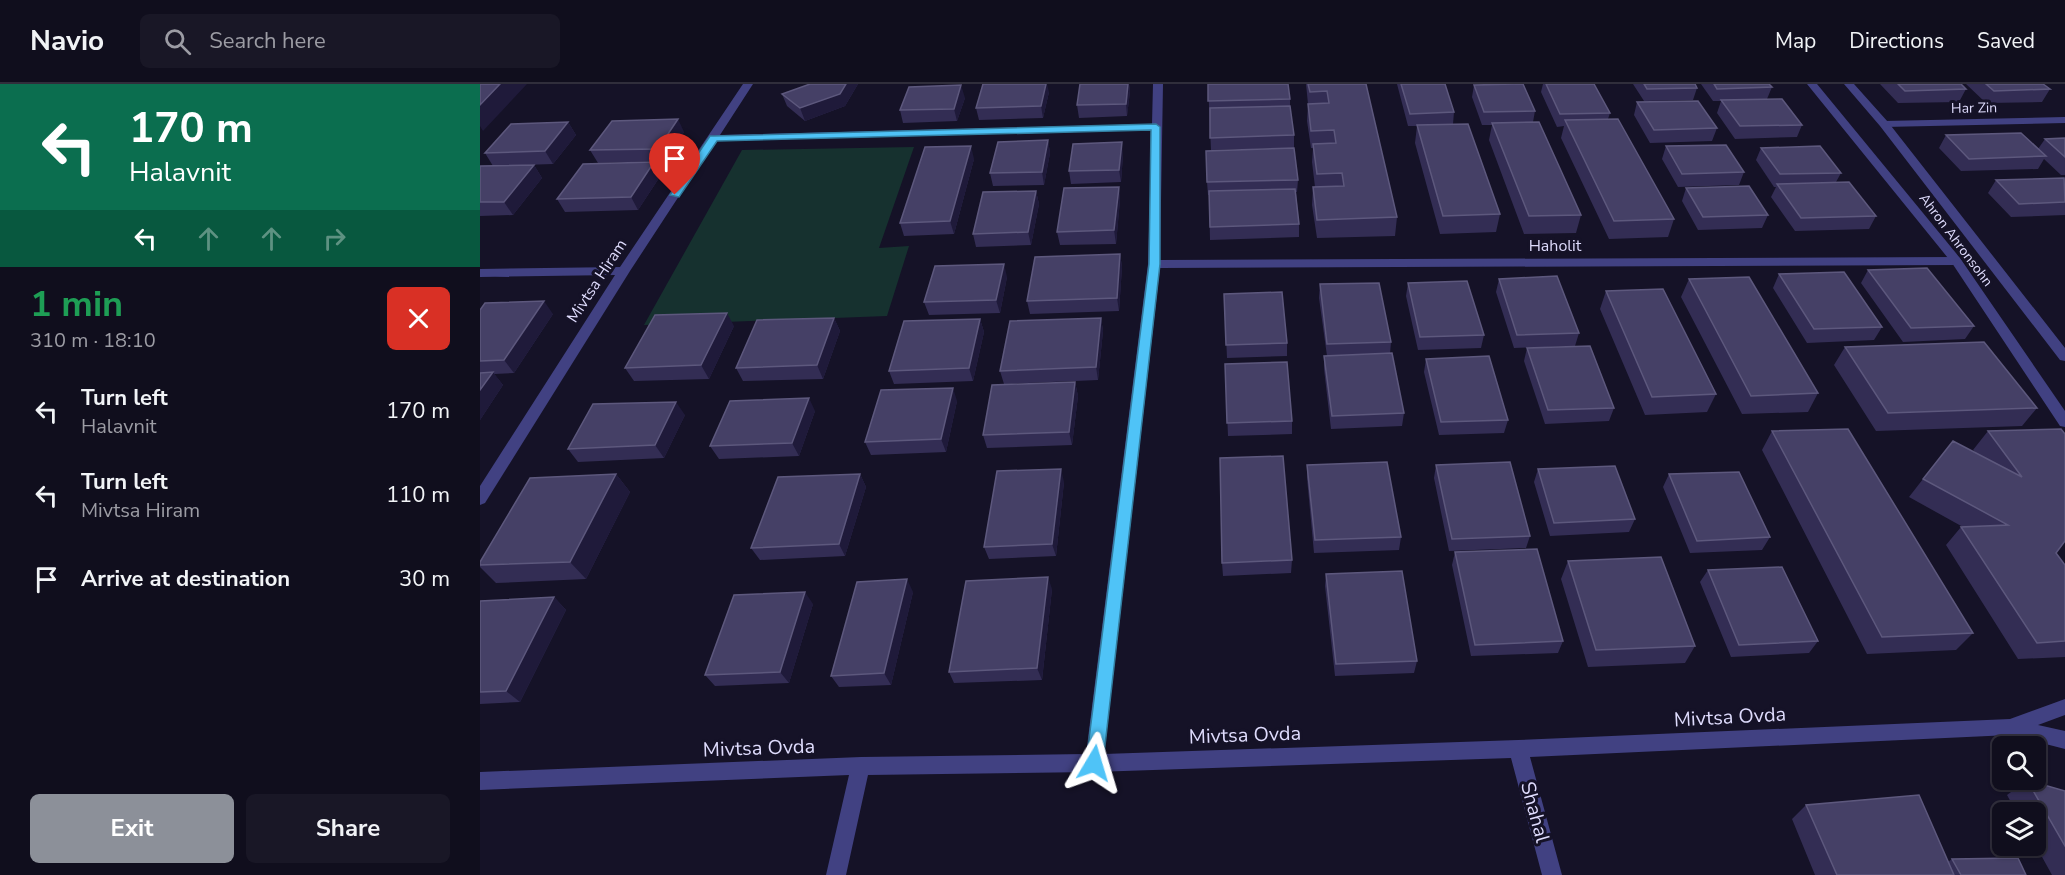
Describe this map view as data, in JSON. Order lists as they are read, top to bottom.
{
  "streets": {
    "street": [
      "Har Zin",
      "Ahron Ahronsohn",
      "Haholit",
      "Mivtsa Hiram",
      "Mivtsa Ovda",
      "Shahal"
    ]
  },
  "crossings": [
    ["Har Zin", "Ahron Ahronsohn"],
    ["Ahron Ahronsohn", "Haholit"],
    ["Mivtsa Ovda", "Shahal"]
  ],
  "page": {
    "header": "Navio",
    "search": "Search here",
    "nav": ["Map", "Directions", "Saved"],
    "turn": ["170 m", "Halavnit"],
    "heading": ["1 min", "310 m · 18:10"],
    "list": [
      {
        "name": "Turn left",
        "note": "Halavnit",
        "value": "170 m"
      },
      {
        "name": "Turn left",
        "note": "Mivtsa Hiram",
        "value": "110 m"
      },
      {
        "name": "Arrive at destination",
        "value": "30 m"
      }
    ],
    "buttons": ["Exit", "Share"]
  }
}
